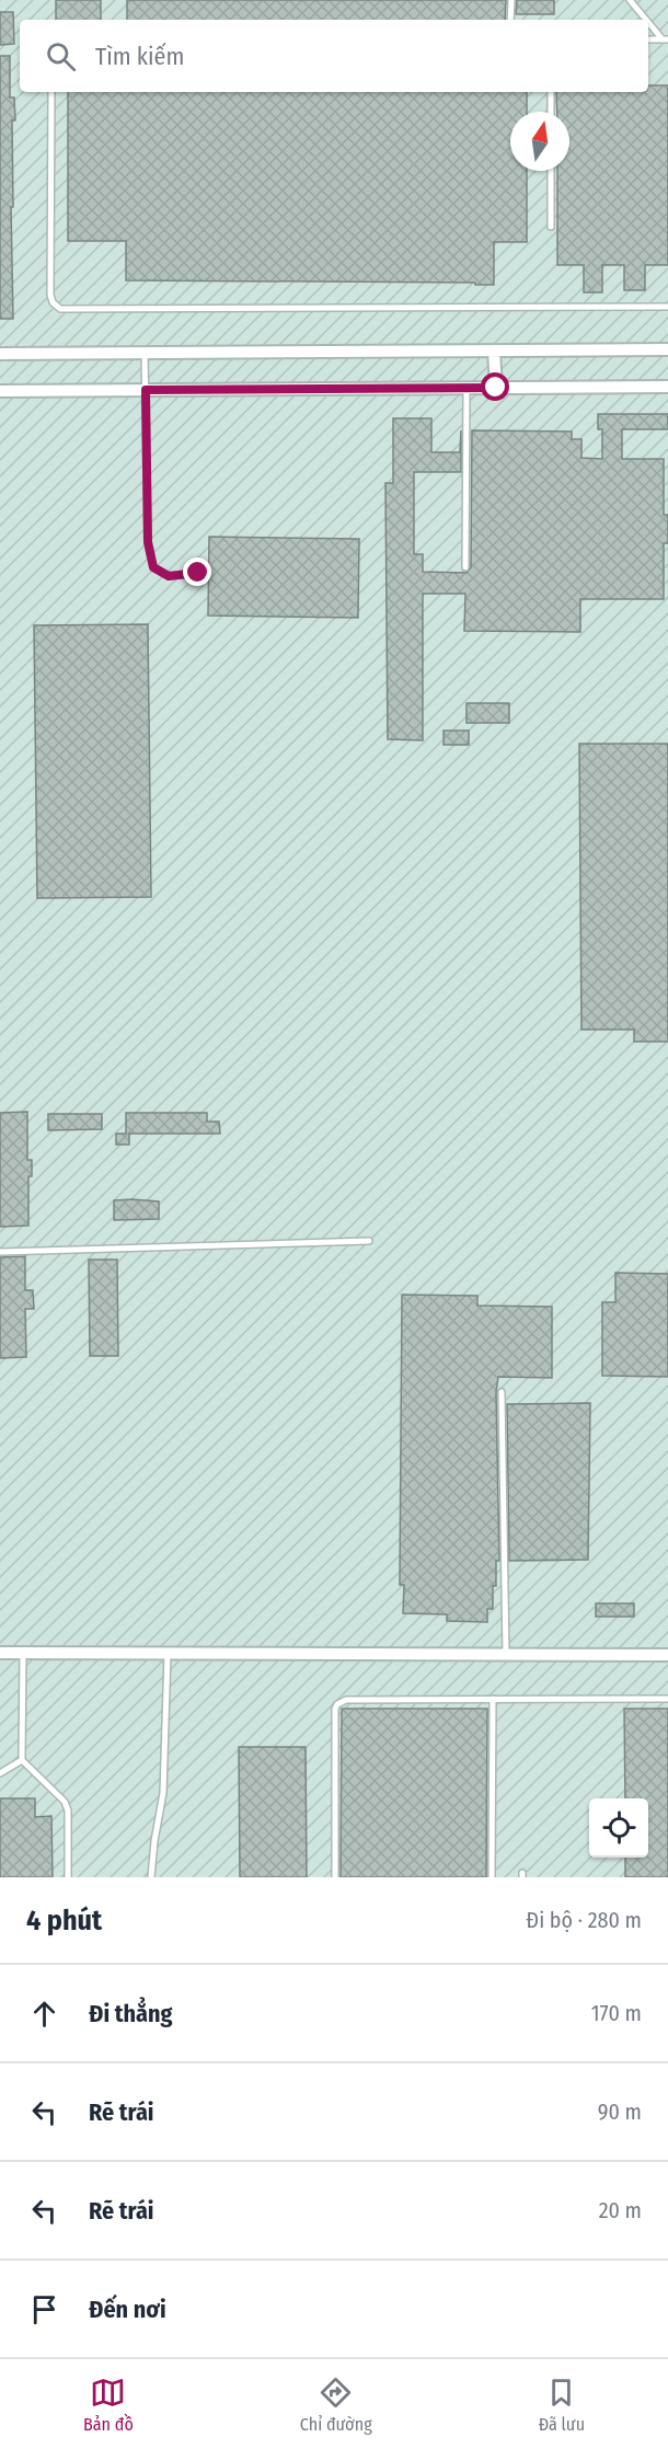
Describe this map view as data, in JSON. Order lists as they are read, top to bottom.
{
  "north": "top",
  "page": {
    "search": "Tìm kiếm",
    "heading": ["4 phút", "Đi bộ · 280 m"],
    "list": [
      ["Đi thẳng", "170 m"],
      ["Rẽ trái", "90 m"],
      ["Rẽ trái", "20 m"],
      "Đến nơi"
    ],
    "nav": ["Bản đồ", "Chỉ đường", "Đã lưu"]
  }
}
